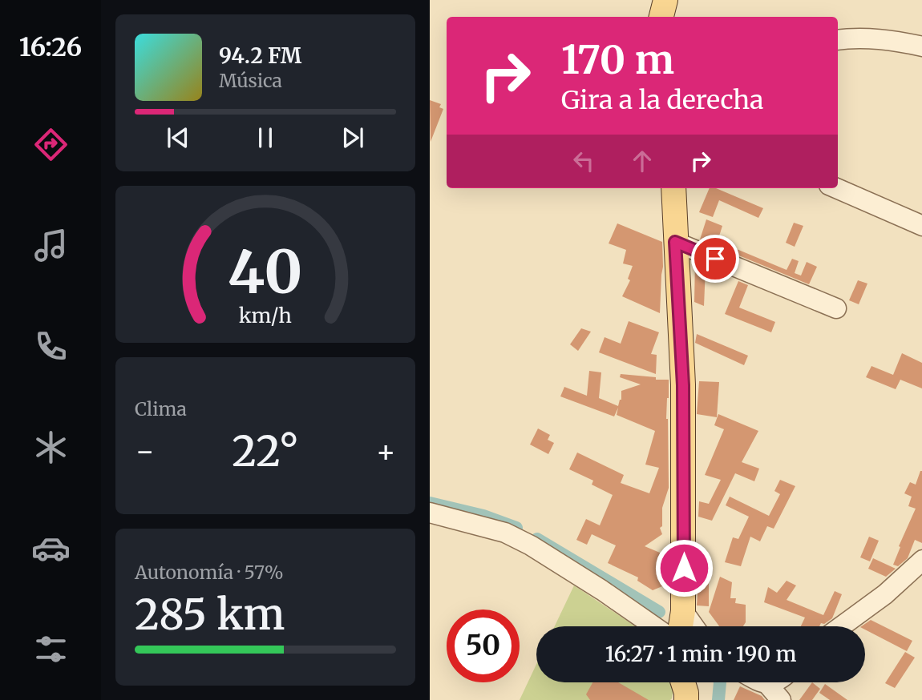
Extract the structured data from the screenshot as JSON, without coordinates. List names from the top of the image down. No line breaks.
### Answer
{"page":{"tabs":"16:26","turn":["170 m","Gira a la derecha"],"song":["94.2 FM","Música"],"tile":["Clima",["Autonomía · 57%","285 km"]],"heat":["−","22°","+"],"limit":"50","trip":"16:27 · 1 min · 190 m","gauge":["40","km/h"]}}
